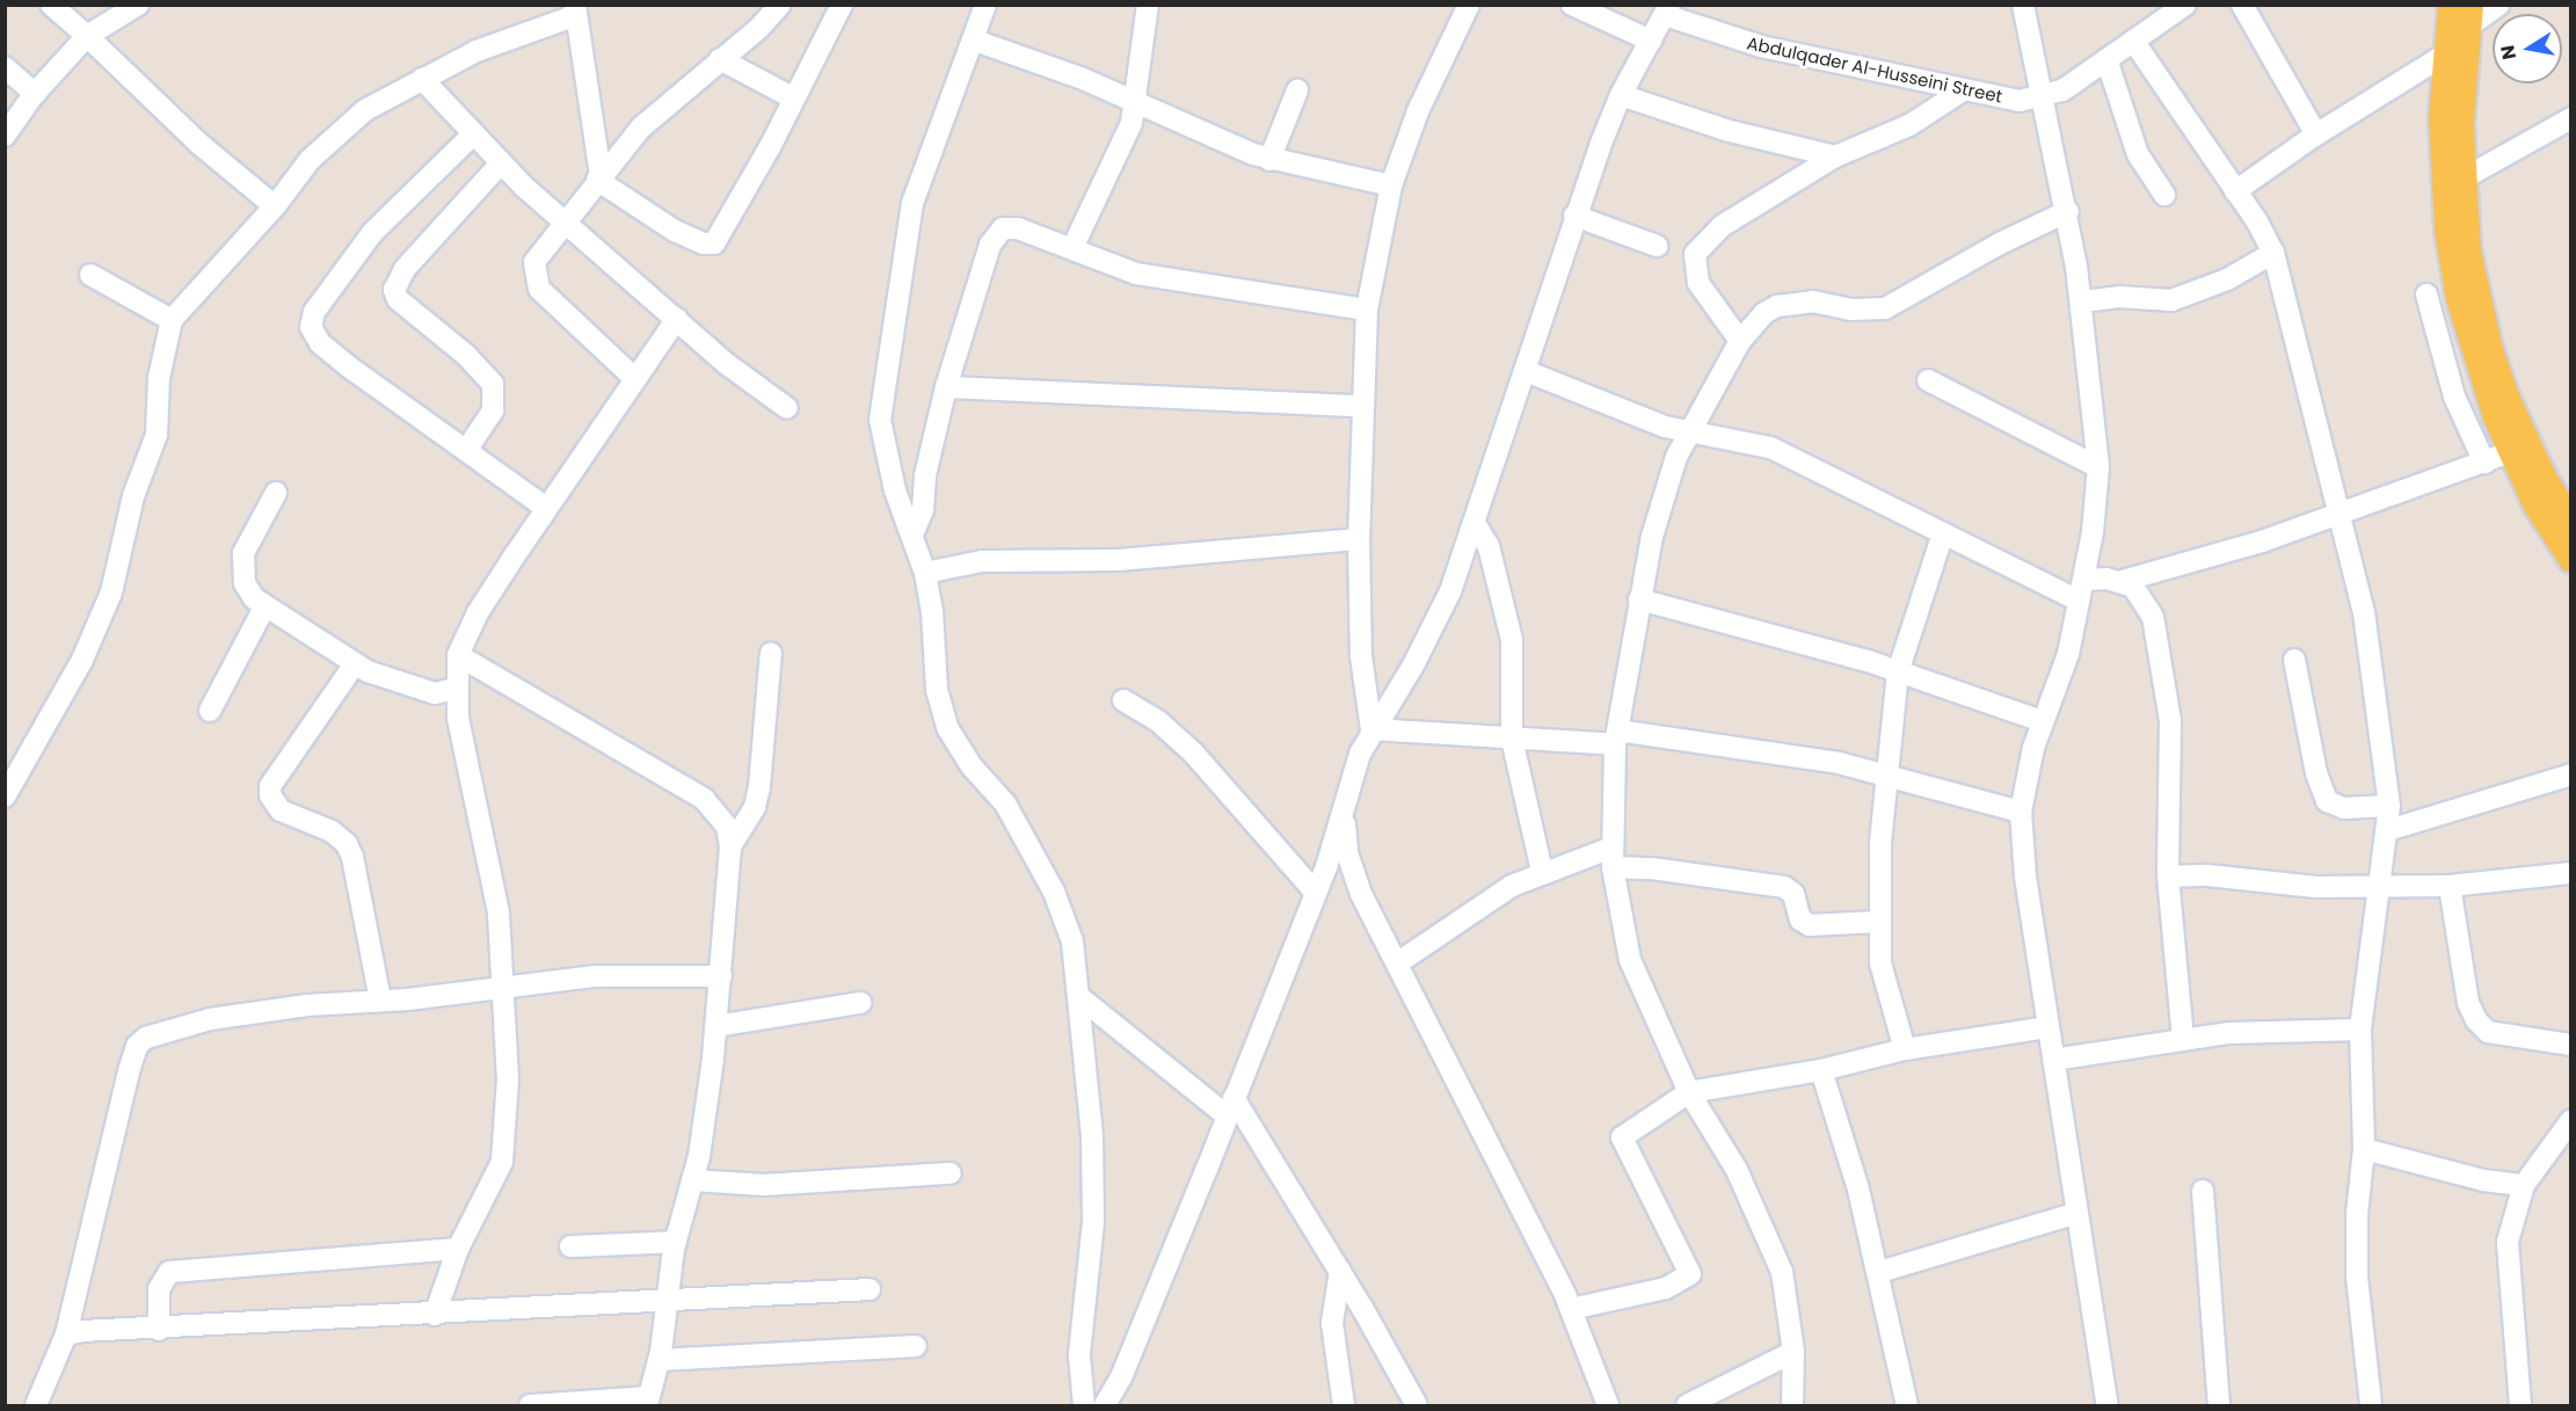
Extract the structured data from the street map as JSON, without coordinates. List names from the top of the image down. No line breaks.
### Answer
{"streets":{"street":["Abdulqader Al-Husseini Street"]},"north":"left"}
